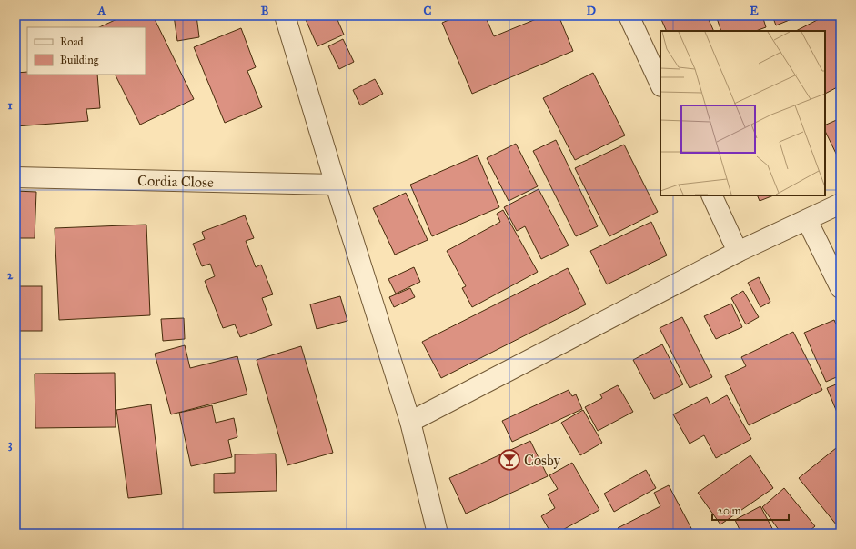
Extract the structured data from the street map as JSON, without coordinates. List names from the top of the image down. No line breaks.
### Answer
{"streets":{"street":["Cordia Close"]},"places":{"bar":["Cosby"]},"legend":["Road","Building"],"scale_bar":"20 m","grid":{"columns":["A","B","C","D","E"],"rows":["1","2","3"]}}
